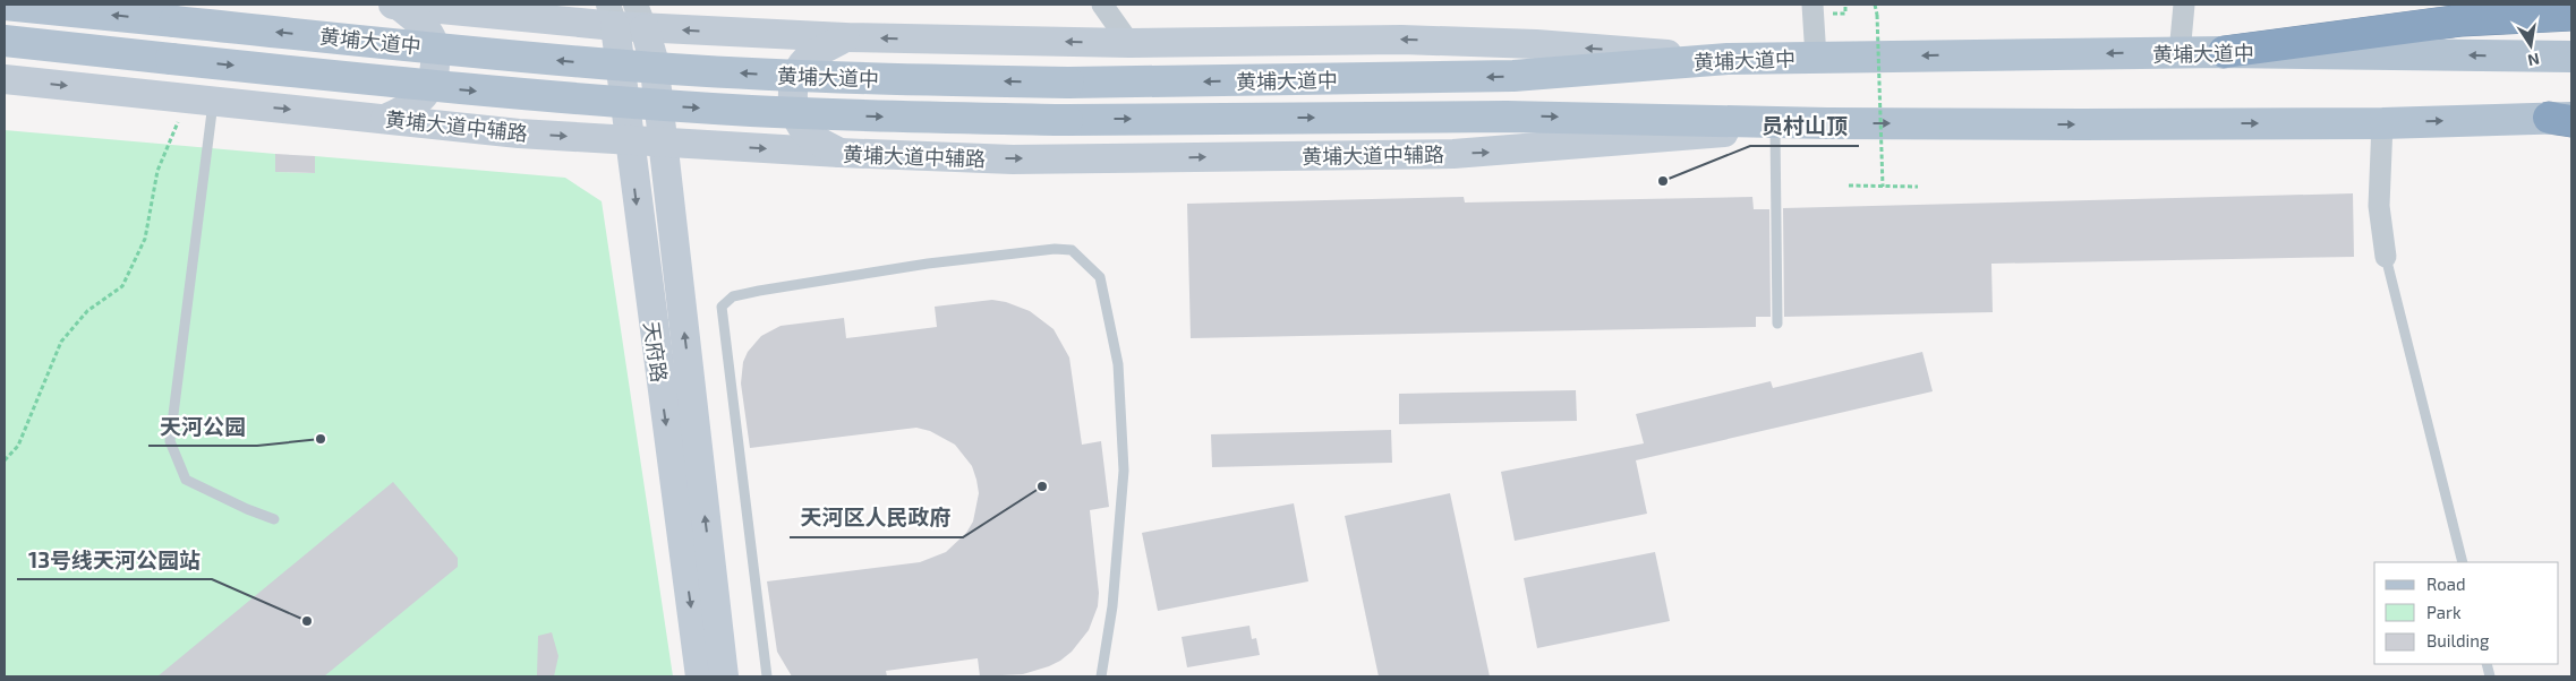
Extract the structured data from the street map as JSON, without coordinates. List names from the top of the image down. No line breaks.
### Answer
{"streets":{"main road":["黄埔大道中","黄埔大道中辅路","天府路"]},"crossings":[["黄埔大道中","黄埔大道中辅路"],["黄埔大道中辅路","天府路"]],"places":["员村山顶","天河公园","天河区人民政府","13号线天河公园站"],"legend":["Road","Park","Building"],"north":"bottom"}
